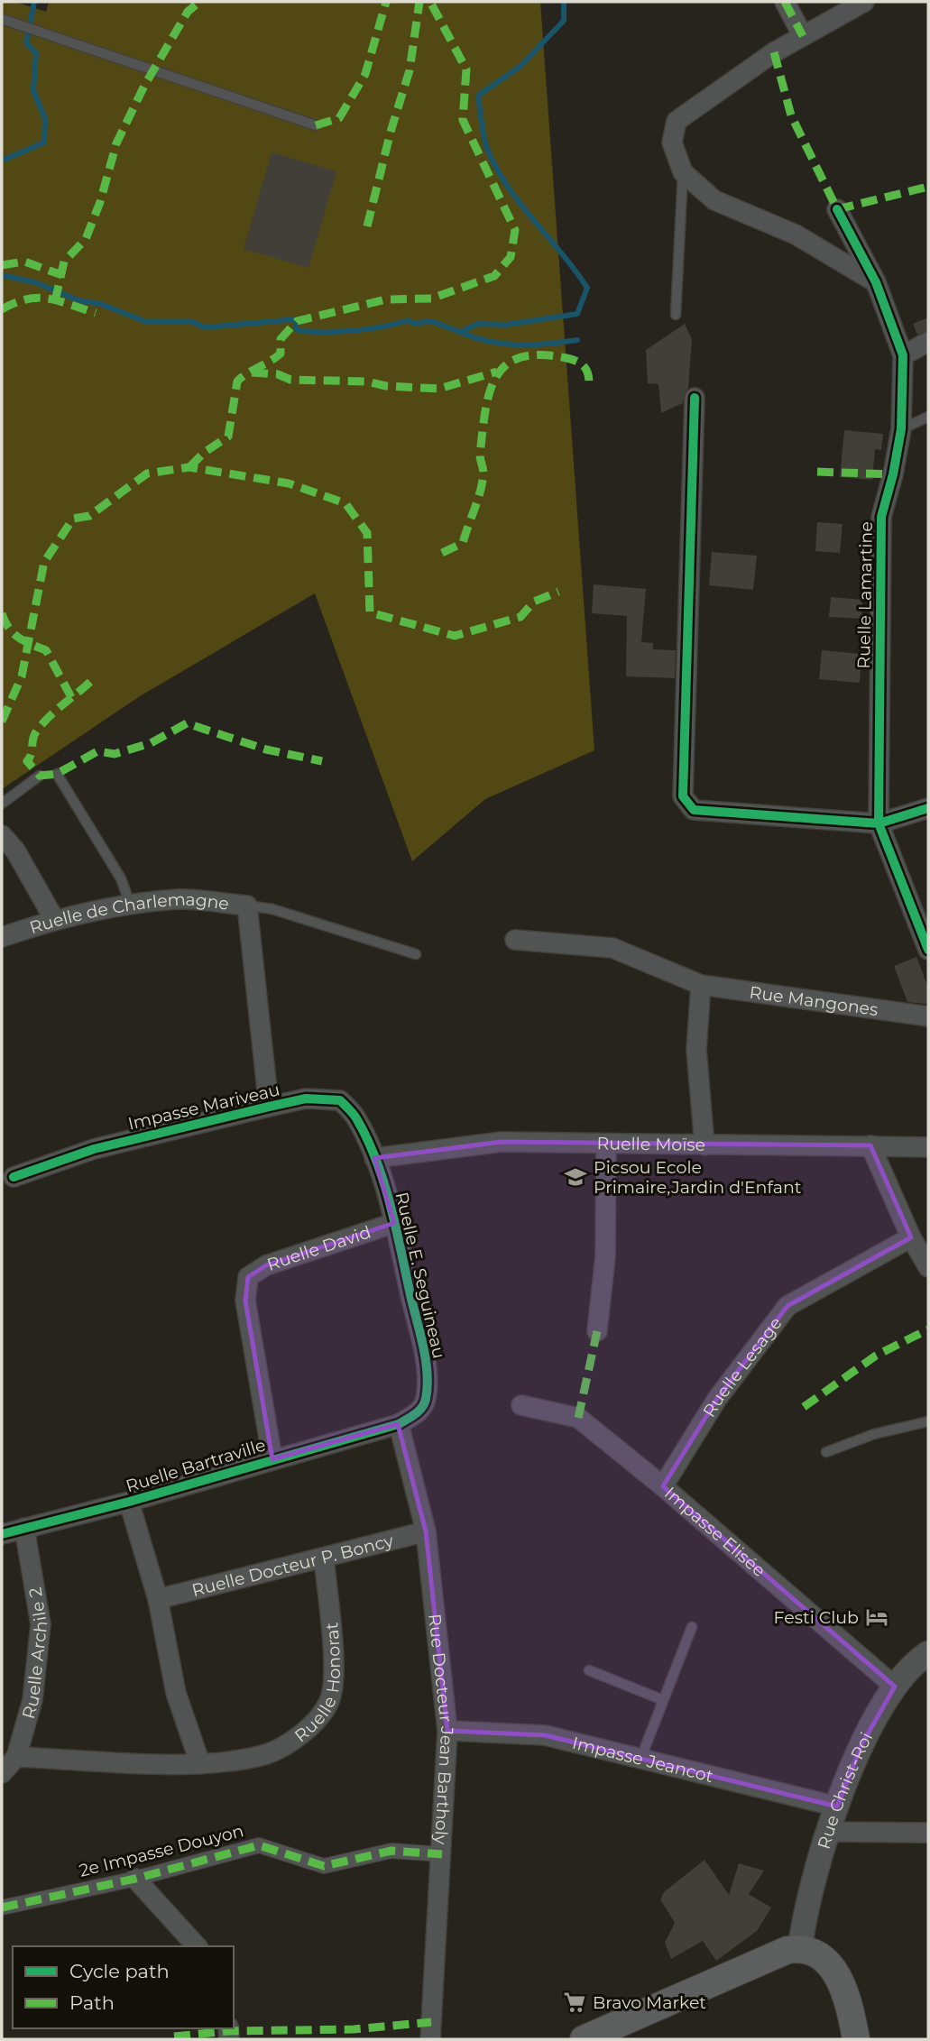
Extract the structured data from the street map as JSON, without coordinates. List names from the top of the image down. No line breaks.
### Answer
{"streets":{"street":["Ruelle Lamartine","Ruelle de Charlemagne","Rue Mangones","Impasse Mariveau","Ruelle Moïse","Ruelle David","Ruelle E. Seguineau","Ruelle Lesage","Ruelle Bartraville","Impasse Elisée","Ruelle Docteur P. Boncy","Ruelle Archile 2","Ruelle Honorat","Rue Docteur Jean Bartholy","Impasse Jeancot","Rue Christ-Roi","2e Impasse Douyon"]},"crossings":[["Ruelle de Charlemagne","Impasse Mariveau"],["Impasse Mariveau","Ruelle Moïse"],["Impasse Mariveau","Ruelle E. Seguineau"],["Ruelle Moïse","Ruelle E. Seguineau"],["Ruelle David","Ruelle E. Seguineau"],["Ruelle David","Ruelle Bartraville"],["Ruelle E. Seguineau","Ruelle Bartraville"],["Ruelle E. Seguineau","Rue Docteur Jean Bartholy"],["Ruelle Lesage","Impasse Elisée"],["Ruelle Bartraville","Ruelle Archile 2"],["Ruelle Bartraville","Rue Docteur Jean Bartholy"],["Impasse Elisée","Rue Christ-Roi"],["Ruelle Docteur P. Boncy","Ruelle Honorat"],["Ruelle Docteur P. Boncy","Rue Docteur Jean Bartholy"],["Ruelle Archile 2","Ruelle Honorat"],["Rue Docteur Jean Bartholy","Impasse Jeancot"],["Rue Docteur Jean Bartholy","2e Impasse Douyon"],["Impasse Jeancot","Rue Christ-Roi"]],"places":{"school or university":["Picsou Ecole Primaire,Jardin d'Enfant"],"hotel":["Festi Club"],"supermarket":["Bravo Market"]},"legend":["Cycle path","Path"]}
